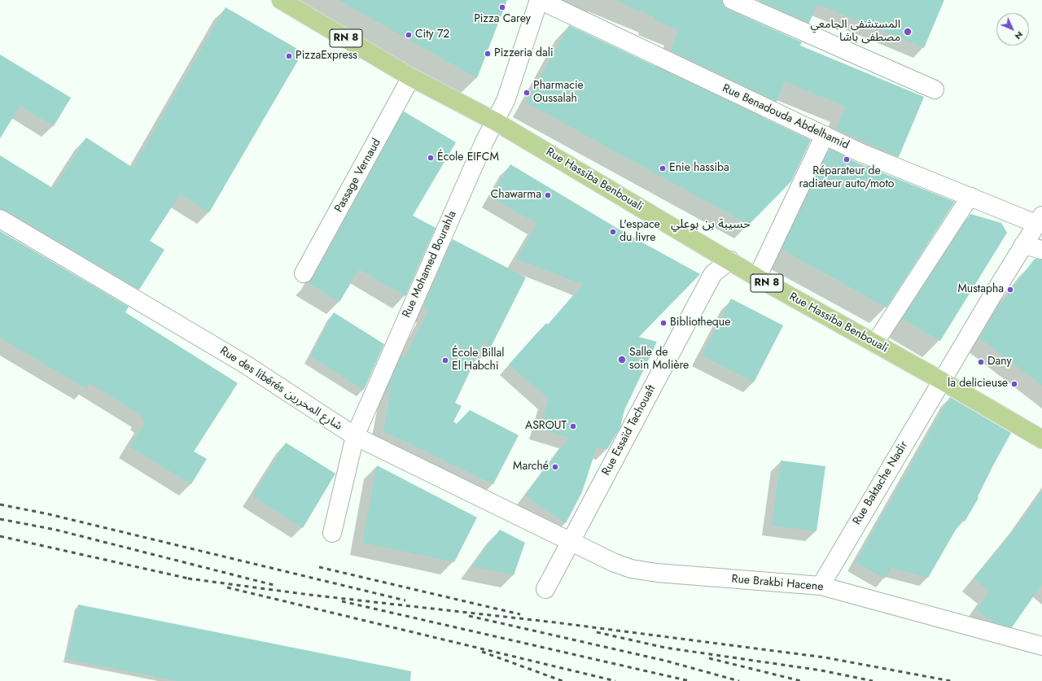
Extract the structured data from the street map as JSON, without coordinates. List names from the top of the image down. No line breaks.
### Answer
{"streets":{"main road":["RN 8","Rue Hassiba Benbouali"],"street":["Rue Benadouda Abdelhamid","Passage Vernaud","Rue Mohamed Bourahla","Rue des libérés شارع المحررين","Rue Essaïd Tachouaft","Rue Baktache Nadir","Rue Brakbi Hacene"]},"crossings":[["Rue Benadouda Abdelhamid","Rue Mohamed Bourahla"],["Rue Benadouda Abdelhamid","Rue Baktache Nadir"],["Passage Vernaud","Rue Hassiba Benbouali"],["Rue Hassiba Benbouali","Rue Mohamed Bourahla"],["Rue Hassiba Benbouali","Rue Essaïd Tachouaft"],["Rue Hassiba Benbouali","Rue Baktache Nadir"],["Rue Mohamed Bourahla","Rue des libérés شارع المحررين"],["Rue des libérés شارع المحررين","Rue Essaïd Tachouaft"],["Rue des libérés شارع المحررين","Rue Brakbi Hacene"],["Rue Essaïd Tachouaft","Rue Brakbi Hacene"],["Rue Baktache Nadir","Rue Brakbi Hacene"]],"districts":["حسيبة بن بوعلي"],"places":["Pizza Carey","المستشفى الجامعي مصطفى باشا","City 72","Pizzeria dali","PizzaExpress","Pharmacie Oussalah","École EIFCM","Réparateur de radiateur auto/moto","Enie hassiba","Chawarma","L'espace du livre","Mustapha","Bibliotheque","Salle de soin Molière","École Billal El Habchi","Dany","la delicieuse","ASROUT","Marché"],"north":"bottom right"}
